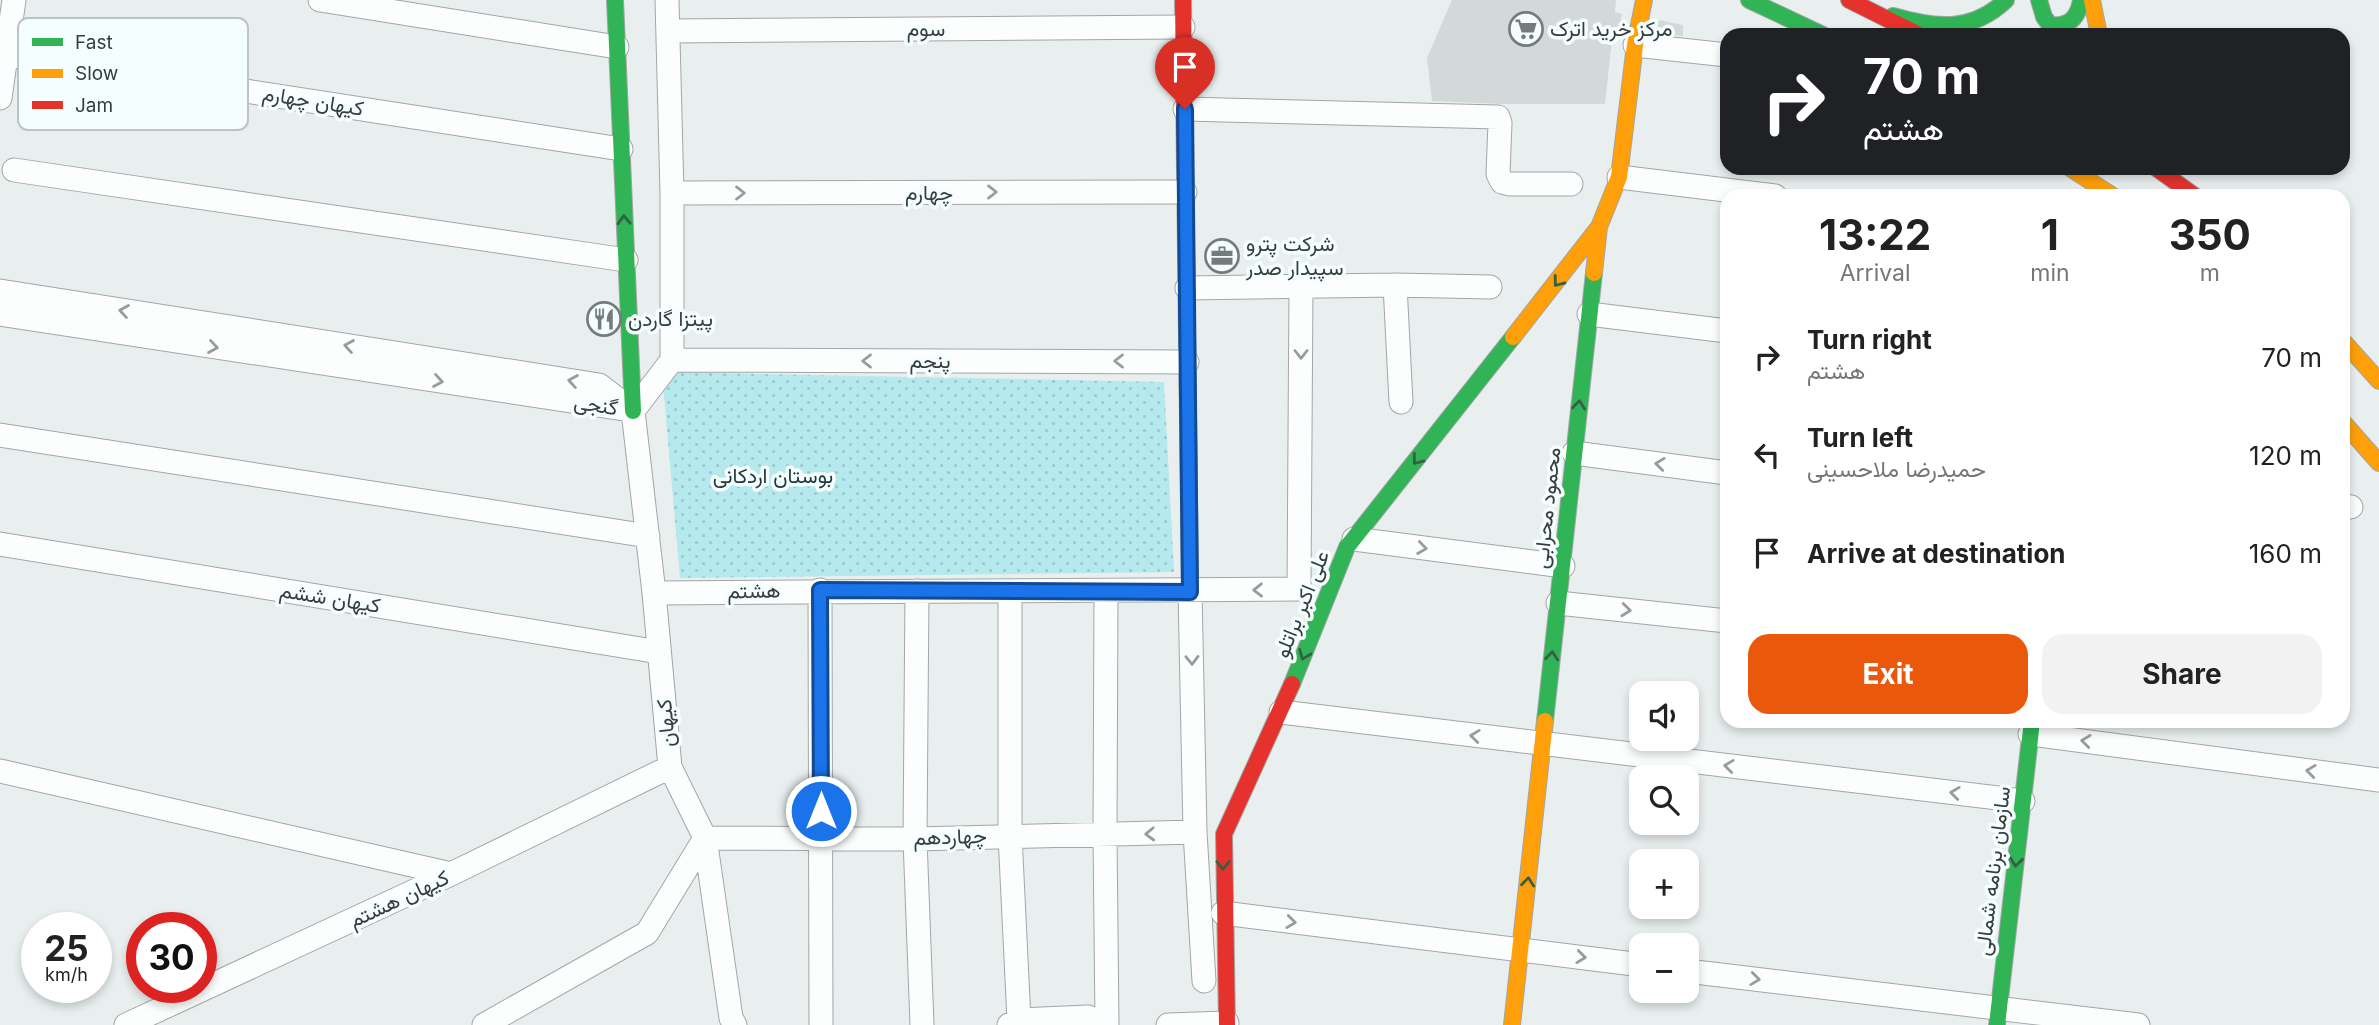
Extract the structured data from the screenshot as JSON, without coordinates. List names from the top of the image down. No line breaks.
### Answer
{"streets":{"street":["سوم","کیهان چهارم","چهارم","پنجم","گنجی","محمود محرابی","هشتم","کیهان ششم","علی اکبر براتلو","کیهان","چهاردهم","سازمان برنامه شمالی","کیهان هشتم"]},"crossings":[["کیهان چهارم","کیهان"],["گنجی","کیهان"],["محمود محرابی","علی اکبر براتلو"],["هشتم","کیهان"],["کیهان ششم","کیهان"],["کیهان","چهاردهم"],["کیهان","کیهان هشتم"]],"one_way":["چهارم","پنجم","محمود محرابی","علی اکبر براتلو","سازمان برنامه شمالی"],"parks":["بوستان اردکانی"],"places":{"supermarket":["مرکز خرید اترک"],"office":["شرکت پترو سپیدار صدر"],"restaurant":["پیتزا گاردن"]},"legend":["Fast","Slow","Jam"],"page":{"turn":["70 m","هشتم"],"eta":["13:22","Arrival","1","min","350","m"],"list":[{"name":"Turn right","note":"هشتم","value":"70 m"},{"name":"Turn left","note":"حمیدرضا ملاحسینی","value":"120 m"},{"name":"Arrive at destination","value":"160 m"}],"buttons":["Exit","Share"],"map_buttons":["+","−"],"speed":"25 km/h","limit":"30"}}
